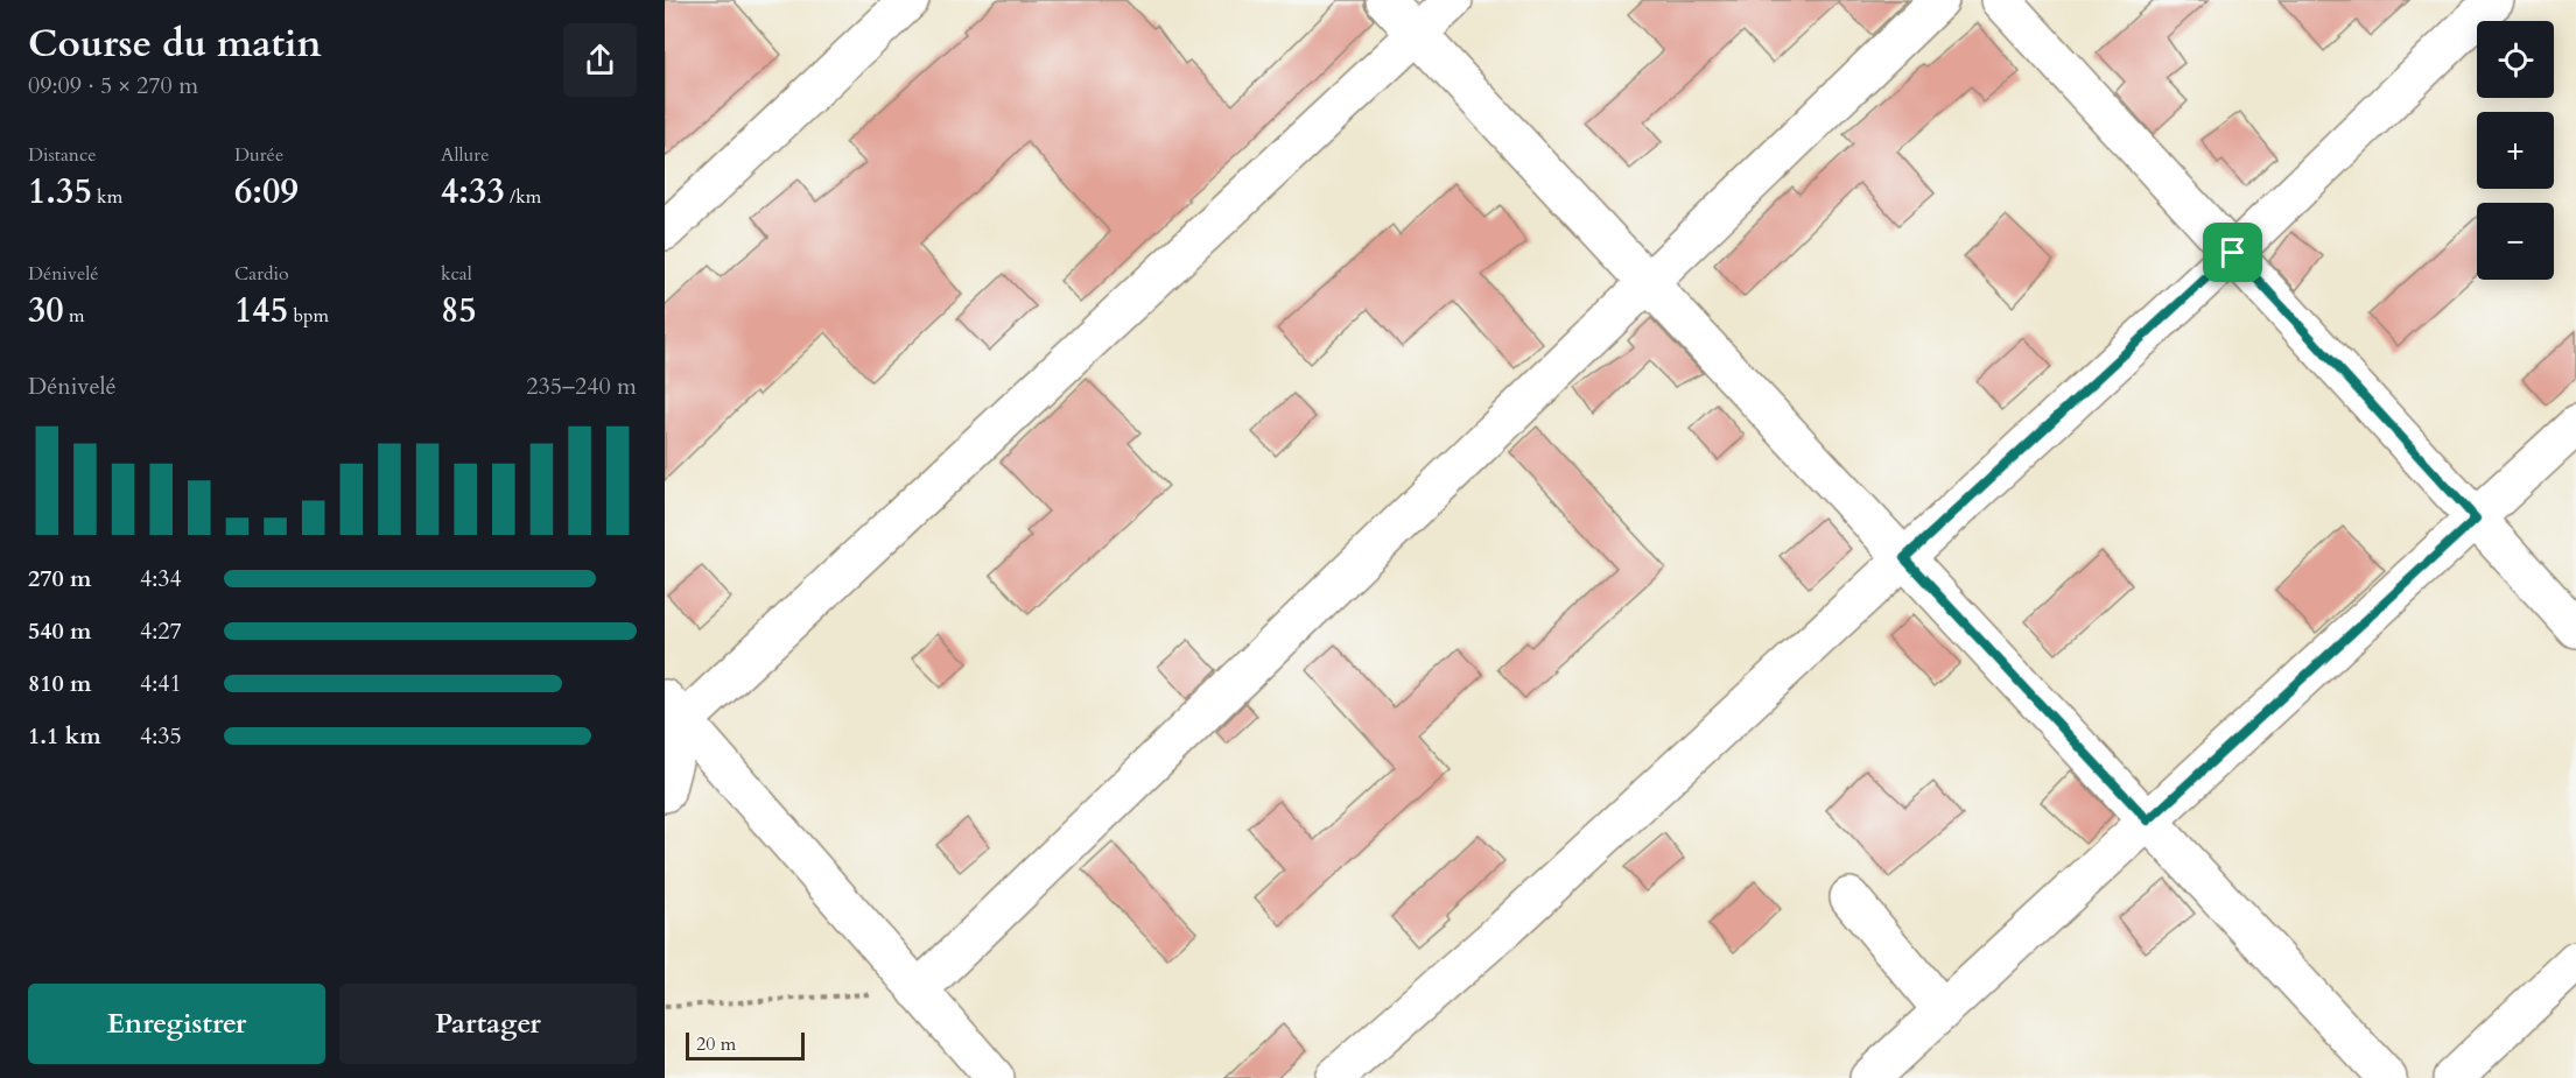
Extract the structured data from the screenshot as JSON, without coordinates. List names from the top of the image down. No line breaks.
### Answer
{"scale_bar":"20 m","page":{"heading":["Course du matin","09:09 · 5 × 270 m"],"map_buttons":["+","−"],"stats":[["Distance","1.35 km"],["Durée","6:09"],["Allure","4:33 /km"],["Dénivelé","30 m"],["Cardio","145 bpm"],["kcal","85"]],"chart":["Dénivelé","235–240 m"],"list":[{"name":"270 m","note":"4:34"},{"name":"540 m","note":"4:27"},{"name":"810 m","note":"4:41"},{"name":"1.1 km","note":"4:35"}],"buttons":["Enregistrer","Partager"],"scale":"20 m"}}
